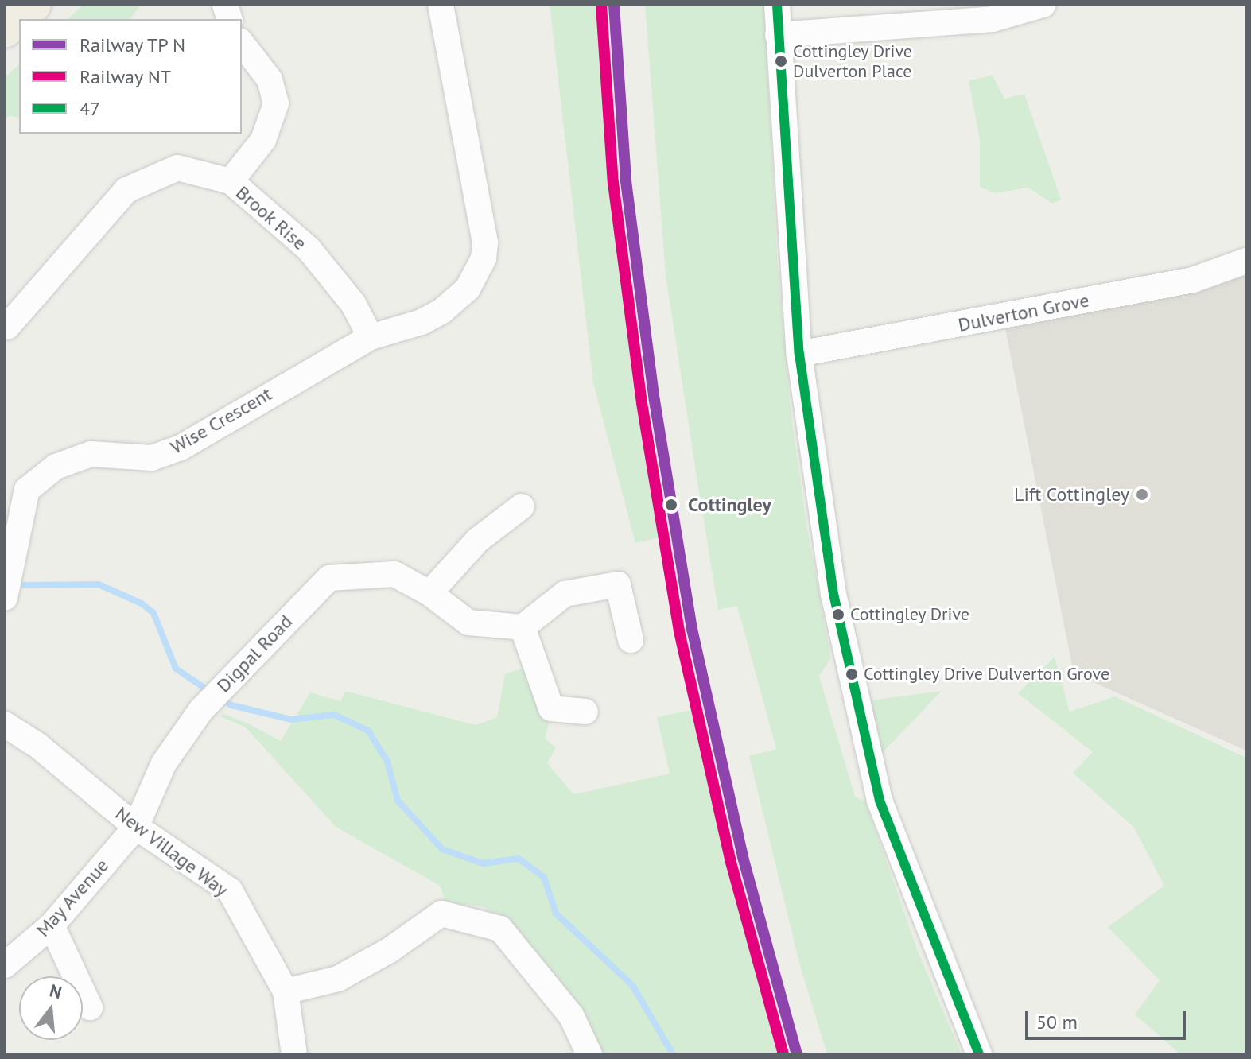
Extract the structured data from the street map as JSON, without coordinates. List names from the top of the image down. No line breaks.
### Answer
{"streets":{"street":["Brook Rise","Dulverton Grove","Wise Crescent","Digpal Road","New Village Way","May Avenue"]},"crossings":[["Brook Rise","Wise Crescent"],["Digpal Road","New Village Way"],["Digpal Road","May Avenue"],["New Village Way","May Avenue"]],"places":["Cottingley Drive Dulverton Place","Lift Cottingley","Cottingley","Cottingley Drive","Cottingley Drive Dulverton Grove"],"lines":["transit line 47","rail line NT"],"legend":["Railway TP N","Railway NT","47"],"scale_bar":"50 m","north":"top"}
